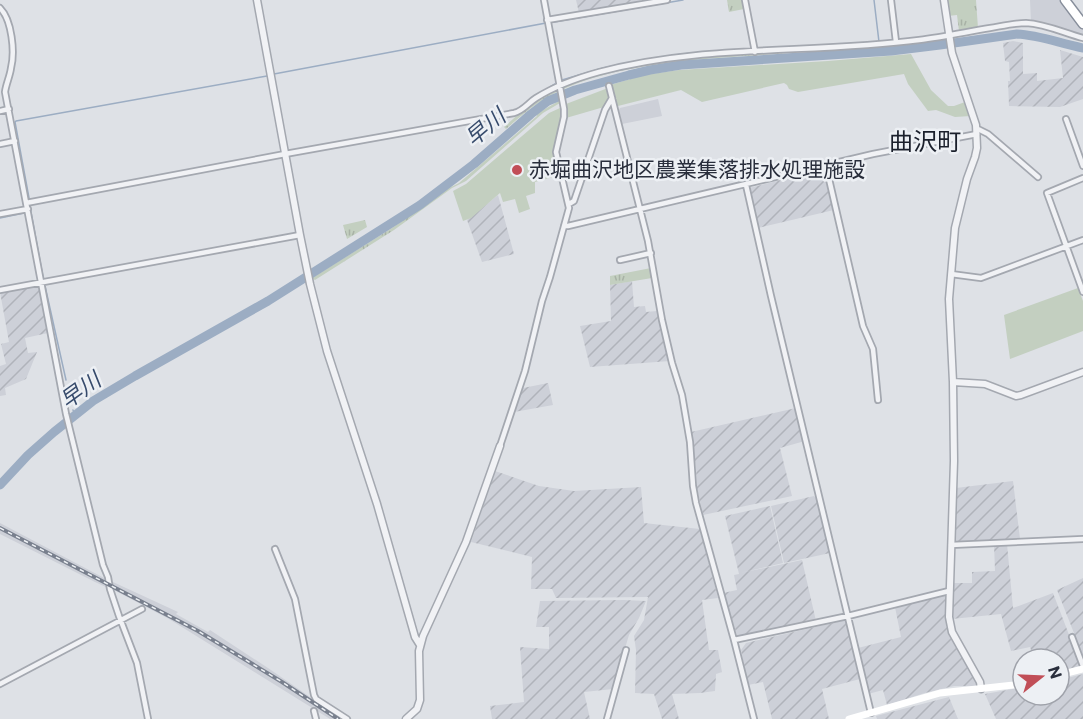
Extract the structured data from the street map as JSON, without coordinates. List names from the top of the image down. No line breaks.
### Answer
{"districts":["曲沢町"],"water":["早川"],"places":["赤堀曲沢地区農業集落排水処理施設"],"north":"right"}
